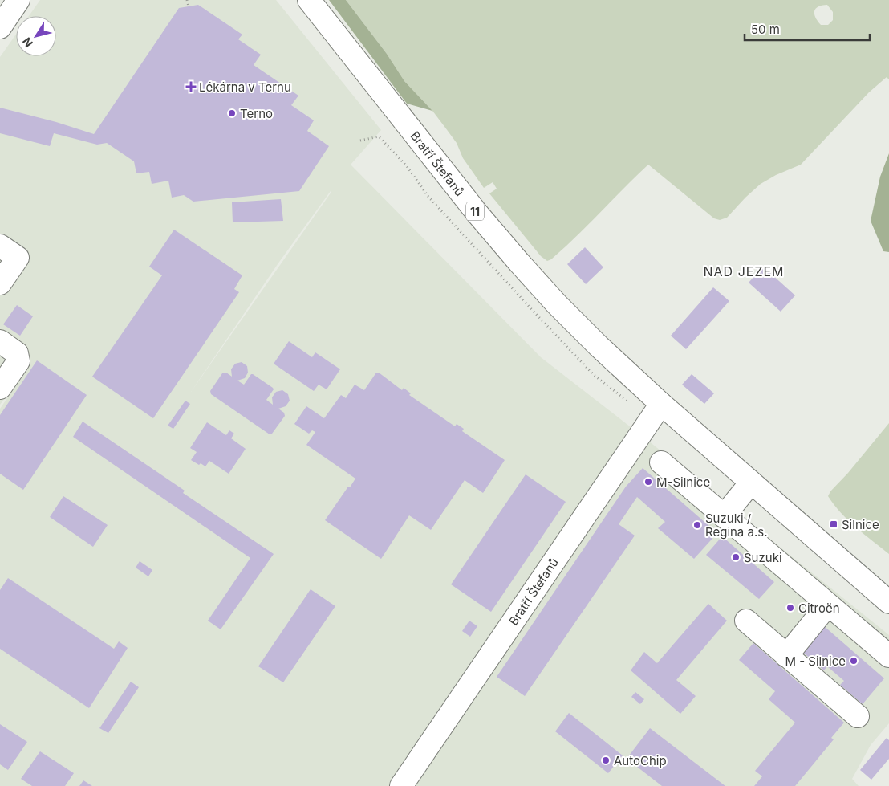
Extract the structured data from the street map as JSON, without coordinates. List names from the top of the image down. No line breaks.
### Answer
{"streets":{"main road":["Bratří Štefanů","11"]},"districts":["NAD JEZEM"],"places":{"health":["Lékárna v Ternu"],"other":["Terno","M-Silnice","Suzuki / Regina a.s.","Suzuki","Citroën","M - Silnice","AutoChip"],"transit":["Silnice"]},"scale_bar":"50 m","north":"bottom left"}
